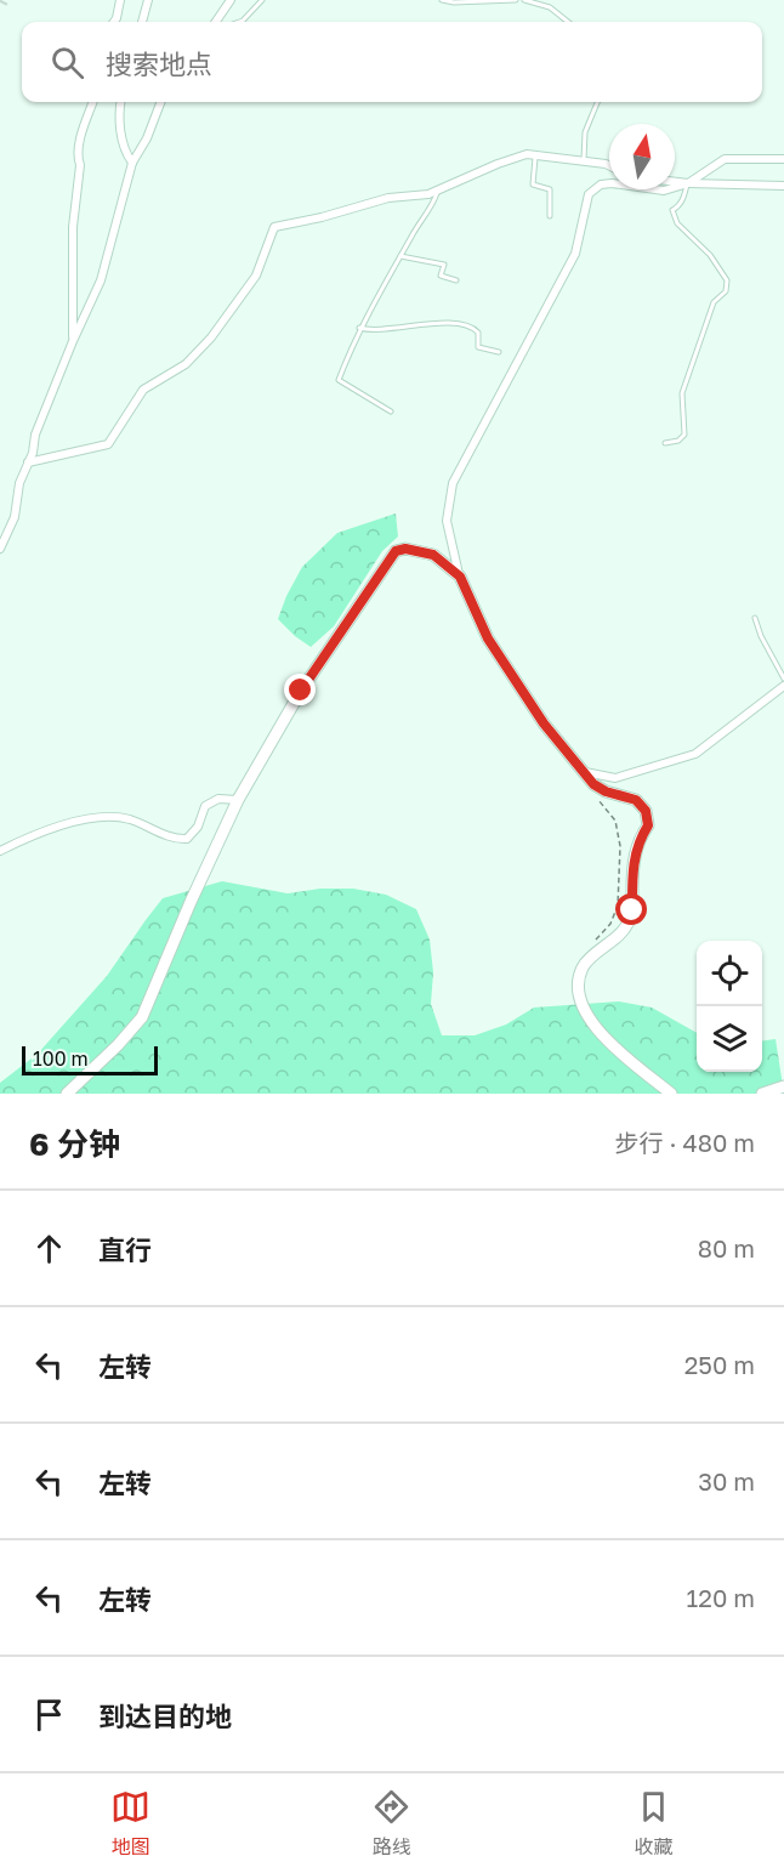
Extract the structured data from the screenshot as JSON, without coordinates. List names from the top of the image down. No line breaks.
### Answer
{"scale_bar":"100 m","north":"top","page":{"search":"搜索地点","scale":"100 m","heading":["6 分钟","步行 · 480 m"],"list":[["直行","80 m"],["左转","250 m"],["左转","30 m"],["左转","120 m"],"到达目的地"],"nav":["地图","路线","收藏"]}}
